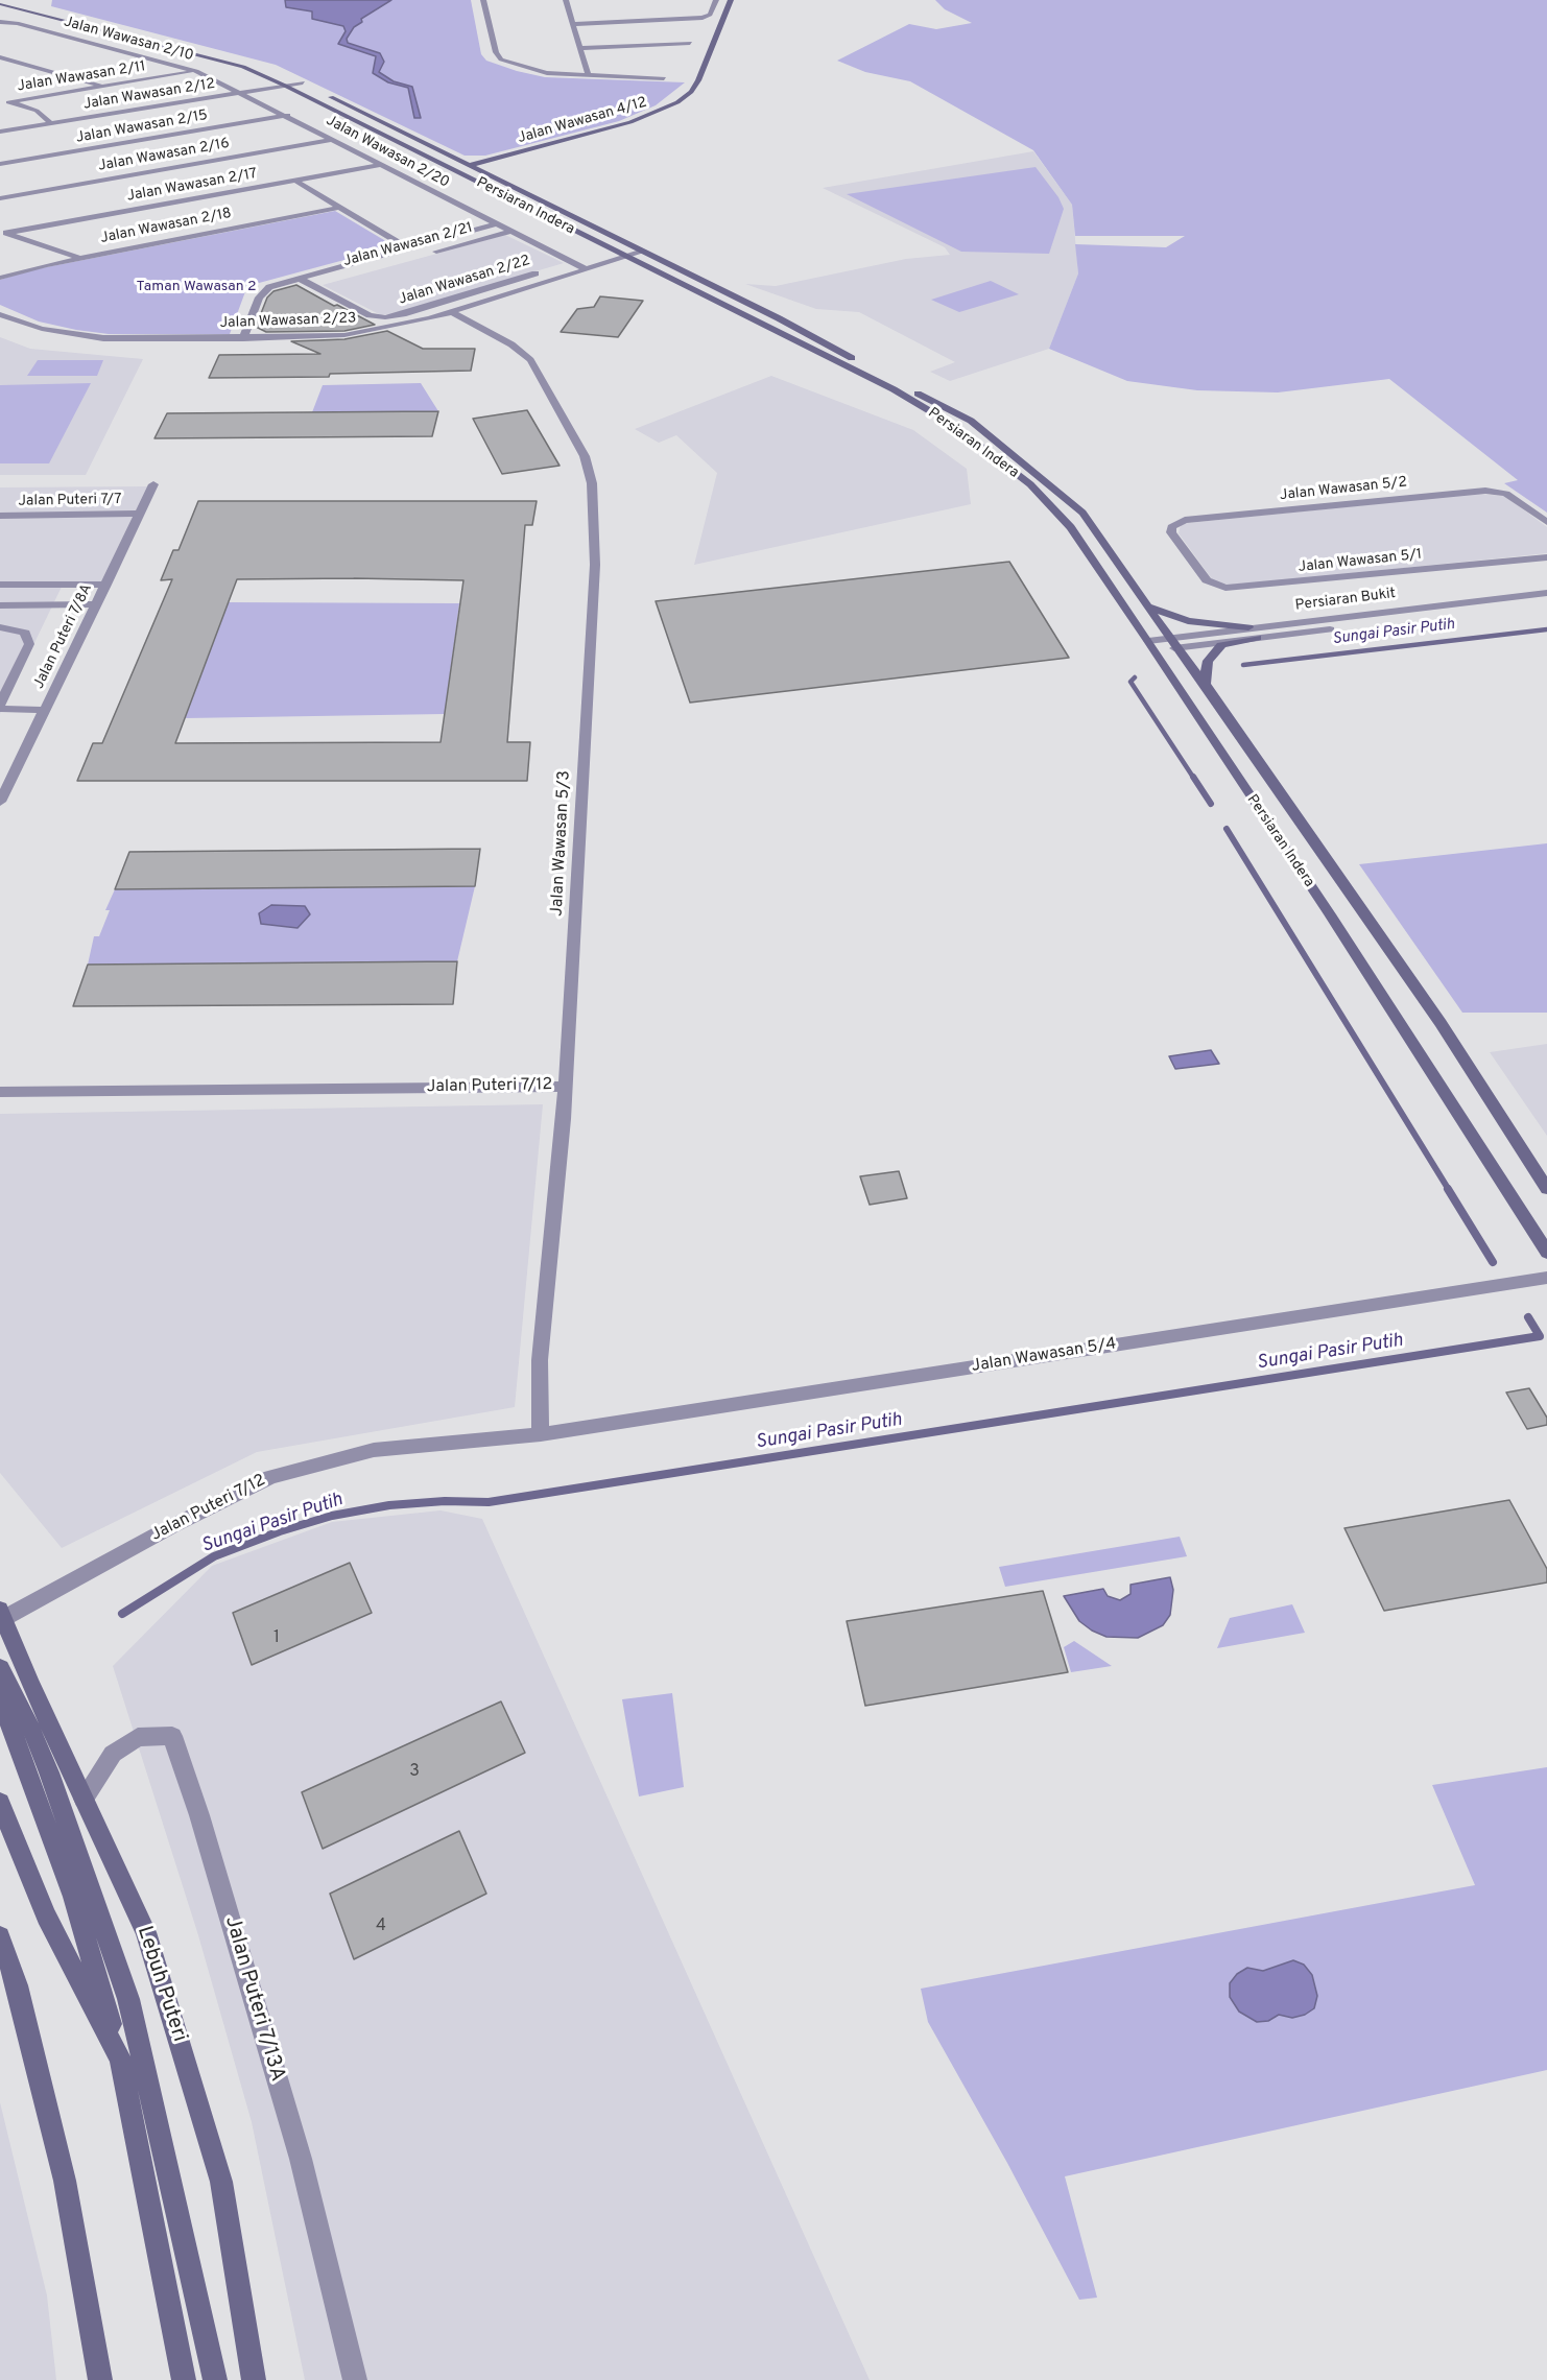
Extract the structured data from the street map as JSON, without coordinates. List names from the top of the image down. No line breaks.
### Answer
{"streets":{"main road":["Jalan Wawasan 4/12","Persiaran Indera","Lebuh Puteri"],"street":["Jalan Wawasan 2/10","Jalan Wawasan 2/11","Jalan Wawasan 2/12","Jalan Wawasan 2/15","Jalan Wawasan 2/20","Jalan Wawasan 2/16","Jalan Wawasan 2/17","Jalan Wawasan 2/18","Jalan Wawasan 2/21","Jalan Wawasan 2/22","Jalan Wawasan 2/23","Jalan Wawasan 5/2","Jalan Puteri 7/7","Jalan Wawasan 5/1","Persiaran Bukit","Jalan Puteri 7/8A","Jalan Wawasan 5/3","Jalan Puteri 7/12","Jalan Wawasan 5/4","Jalan Puteri 7/13A"]},"crossings":[["Jalan Wawasan 2/10","Jalan Wawasan 2/11"],["Jalan Wawasan 2/10","Jalan Wawasan 2/12"],["Jalan Wawasan 2/10","Jalan Wawasan 2/20"],["Jalan Wawasan 2/12","Jalan Wawasan 2/20"],["Jalan Wawasan 2/12","Persiaran Indera"],["Jalan Wawasan 4/12","Persiaran Indera"],["Jalan Wawasan 2/15","Jalan Wawasan 2/20"],["Jalan Wawasan 2/20","Jalan Wawasan 2/16"],["Jalan Wawasan 2/20","Jalan Wawasan 2/17"],["Jalan Wawasan 2/20","Jalan Wawasan 2/21"],["Jalan Wawasan 2/20","Jalan Wawasan 2/23"],["Persiaran Indera","Jalan Wawasan 2/23"],["Persiaran Indera","Persiaran Bukit"],["Jalan Wawasan 2/21","Jalan Wawasan 2/22"],["Jalan Wawasan 2/23","Jalan Wawasan 5/3"],["Jalan Wawasan 5/2","Jalan Wawasan 5/1"],["Jalan Puteri 7/7","Jalan Puteri 7/8A"],["Jalan Wawasan 5/3","Jalan Puteri 7/12"],["Jalan Wawasan 5/3","Jalan Wawasan 5/4"],["Jalan Puteri 7/12","Jalan Wawasan 5/4"],["Jalan Puteri 7/12","Lebuh Puteri"],["Lebuh Puteri","Jalan Puteri 7/13A"]],"water":["Sungai Pasir Putih"],"parks":["Taman Wawasan 2"],"house_numbers":["1","3","4"]}
